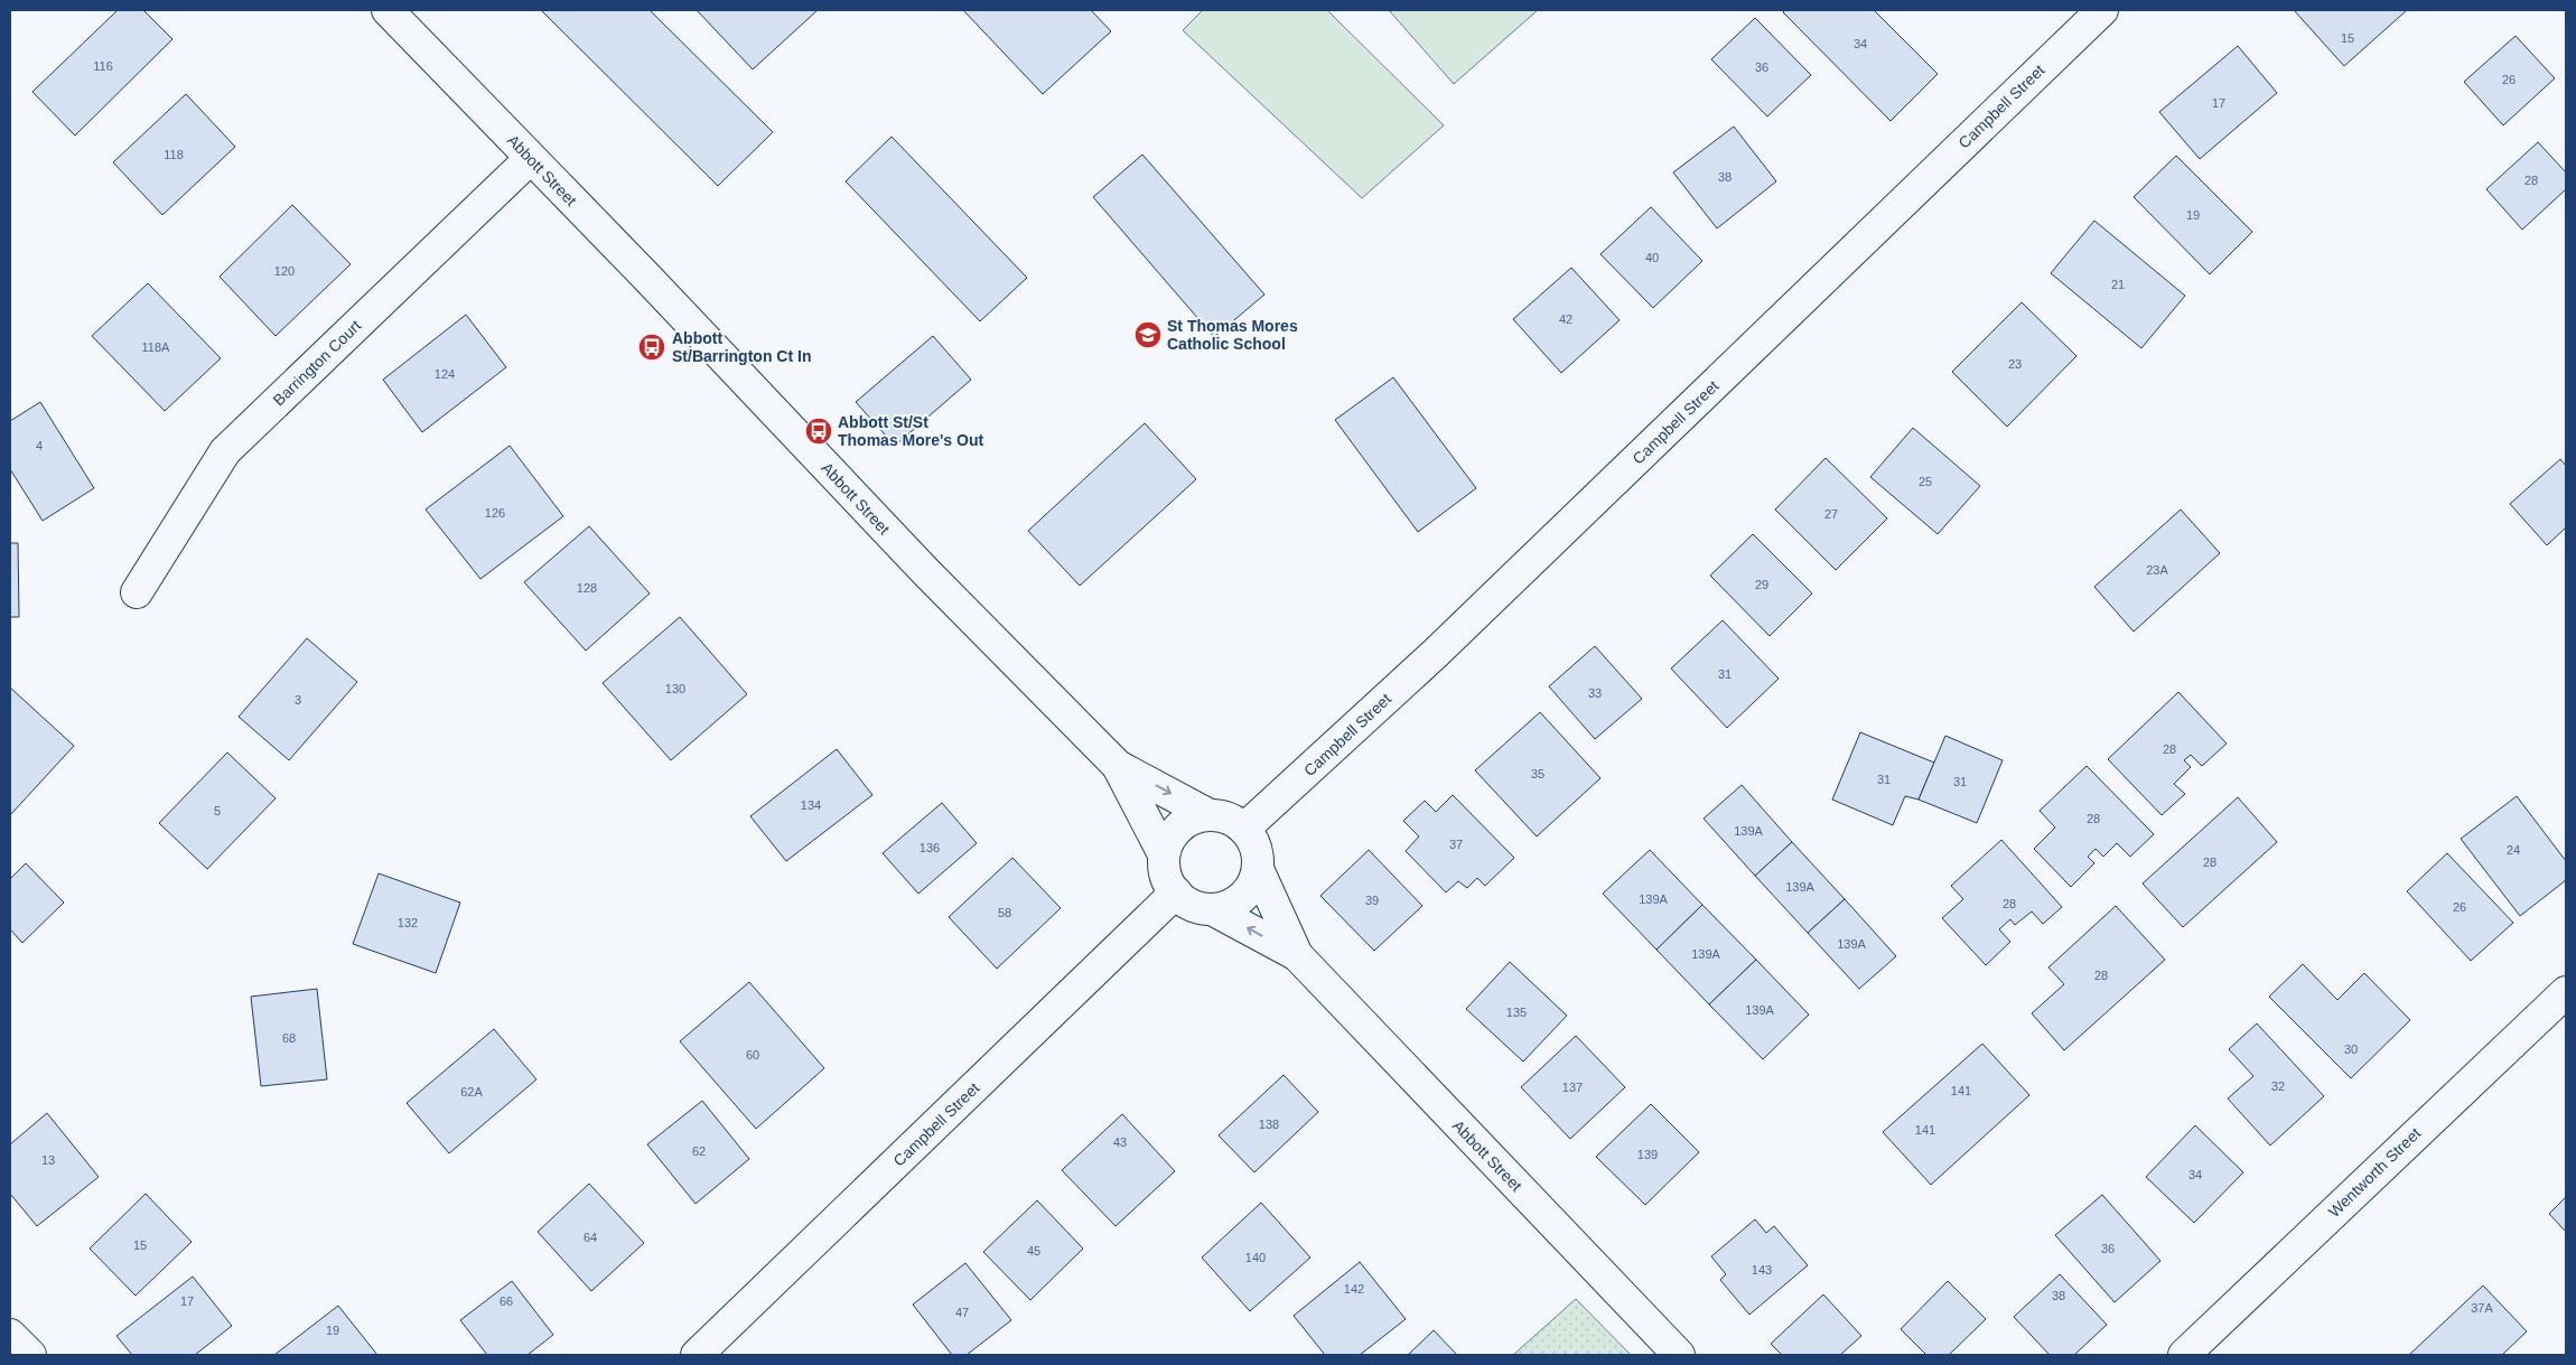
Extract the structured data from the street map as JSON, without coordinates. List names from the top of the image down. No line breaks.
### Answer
{"streets":{"street":["Campbell Street","Abbott Street","Barrington Court","Wentworth Street"]},"crossings":[["Campbell Street","Abbott Street"],["Abbott Street","Barrington Court"]],"places":{"school or university":["St Thomas Mores Catholic School"],"bus stop":["Abbott St/Barrington Ct In","Abbott St/St Thomas More's Out"]},"house_numbers":["15","34","116","36","26","17","118","38","28","19","40","120","21","42","118A","23","124","4","25","126","27","23A","29","128","31","130","33","3","28","35","31","31","134","5","28","139A","37","136","24","28","139A","139A","39","28","26","58","132","139A","139A","28","139A","135","68","30","60","32","137","141","62A","138","141","43","62","139","13","34","64","15","36","45","140","143","142","38","17","66","37A","47","19"]}
